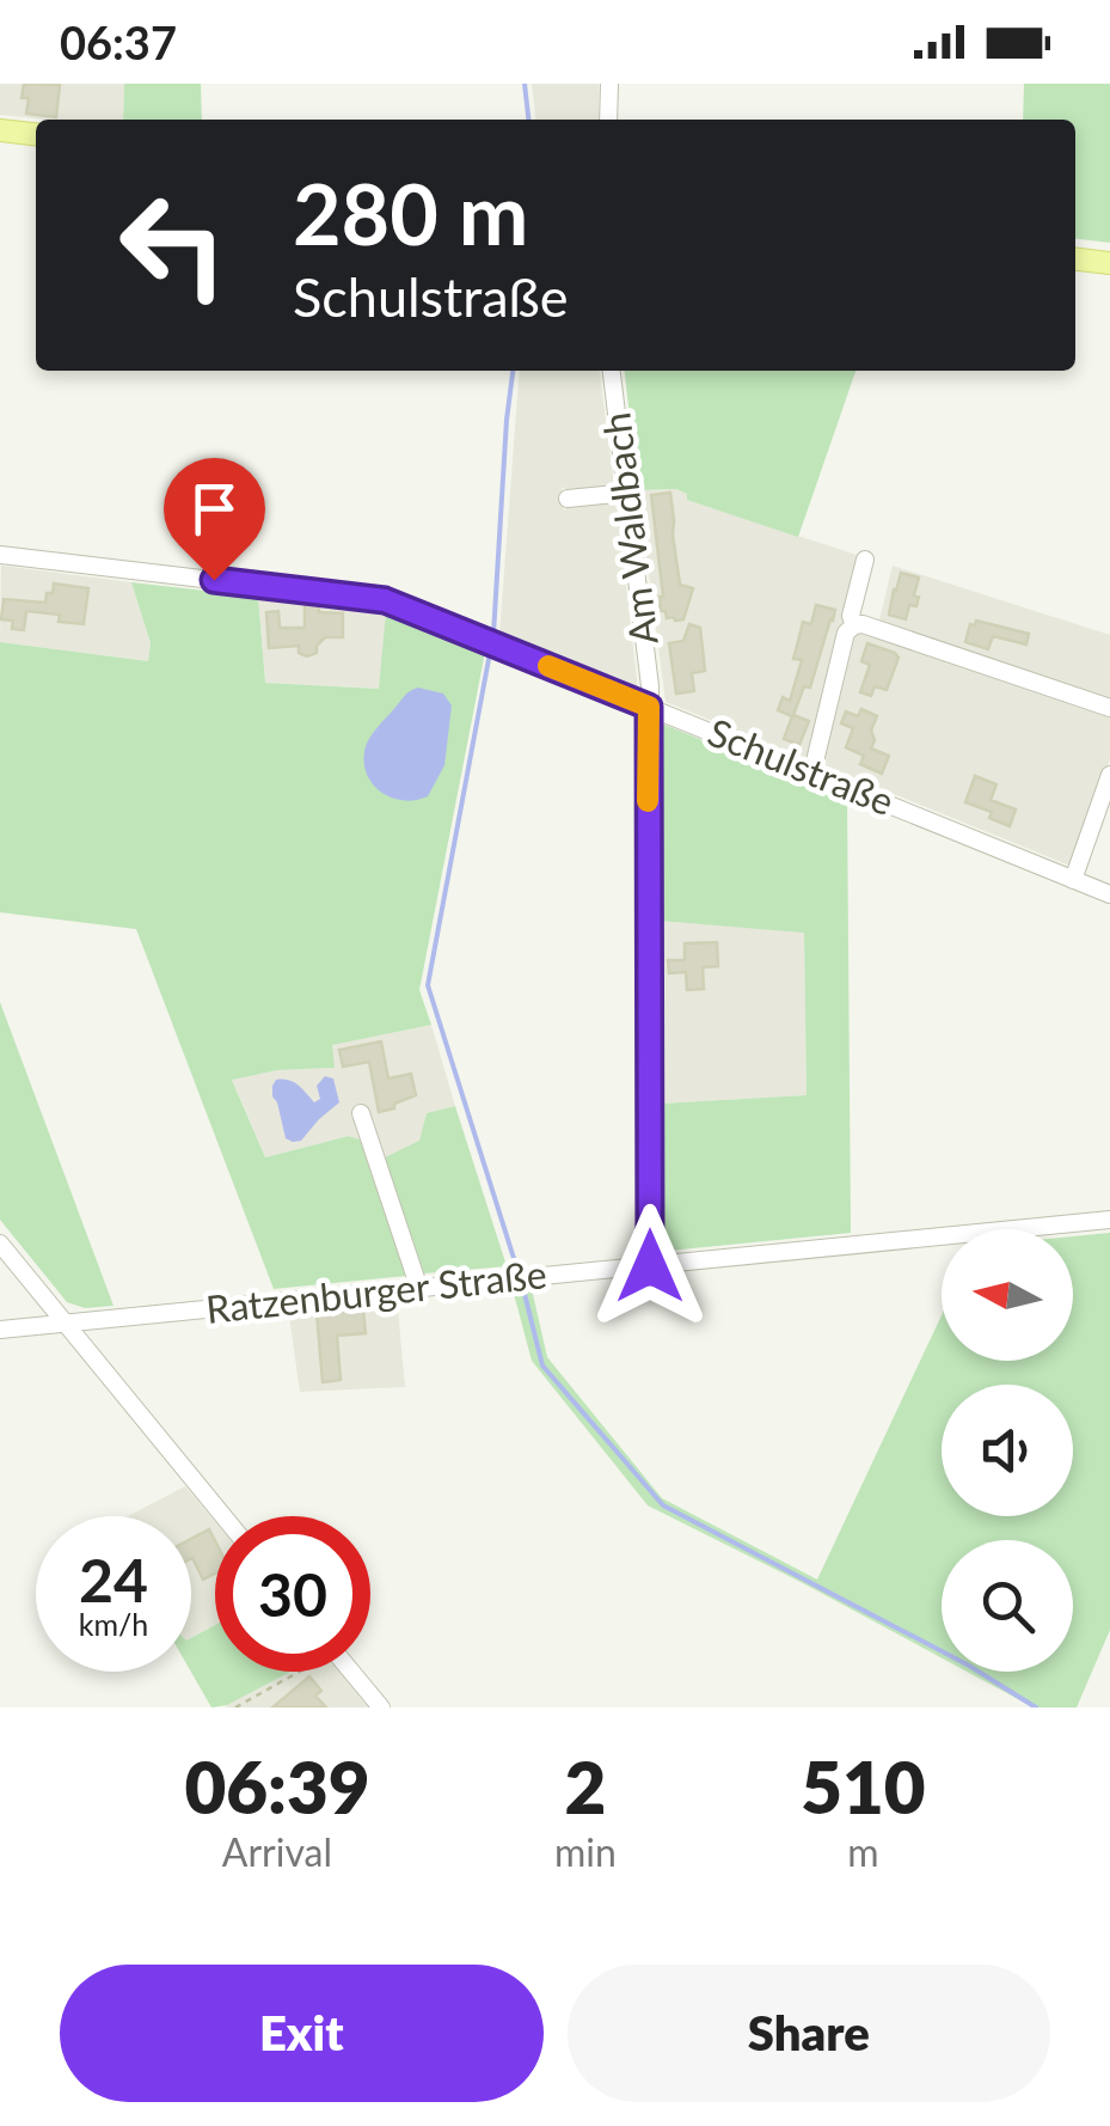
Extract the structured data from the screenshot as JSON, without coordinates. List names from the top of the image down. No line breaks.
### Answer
{"streets":{"street":["Am Waldbach","Schulstraße","Ratzenburger Straße"]},"crossings":[["Am Waldbach","Schulstraße"],["Am Waldbach","Ratzenburger Straße"]],"north":"left","page":{"status":"06:37","turn":["280 m","Schulstraße"],"speed":"24 km/h","limit":"30","eta":["06:39","Arrival","2","min","510","m"],"buttons":["Exit","Share"]}}
